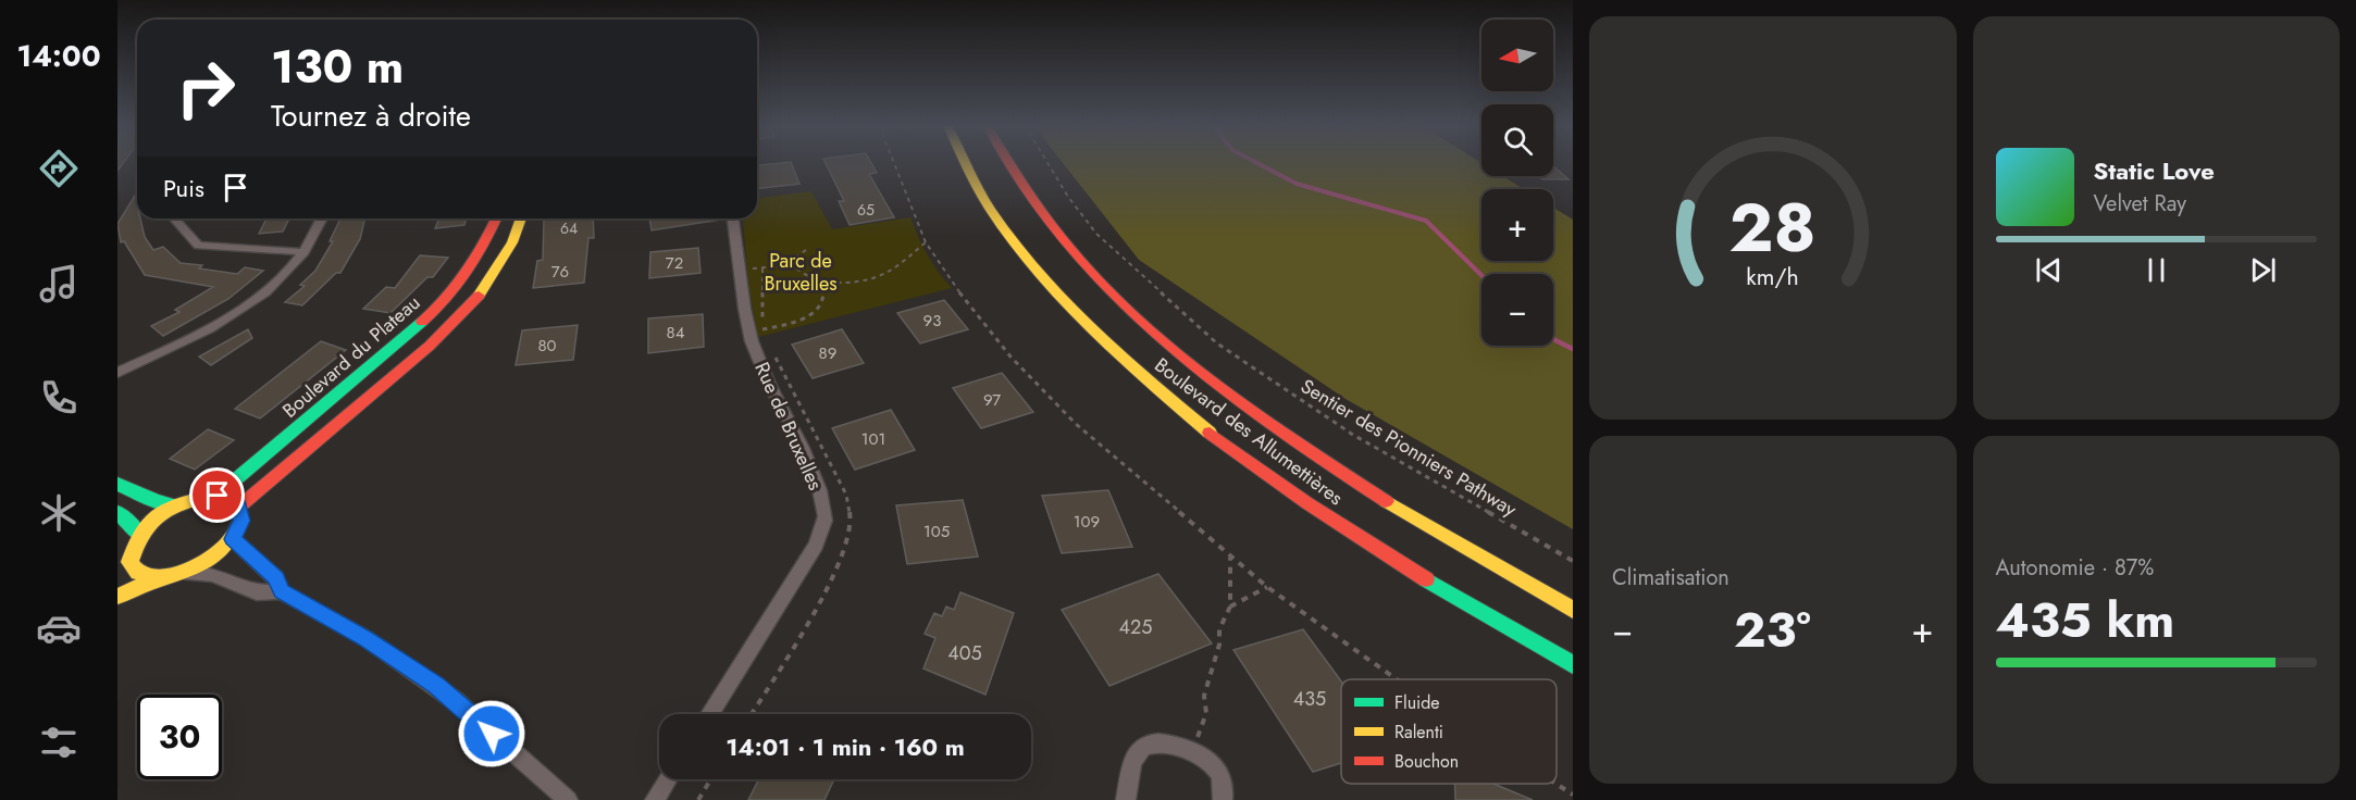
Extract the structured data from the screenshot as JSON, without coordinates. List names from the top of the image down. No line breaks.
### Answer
{"streets":{"main road":["Boulevard du Plateau","Boulevard des Allumettières"],"street":["Rue de Bruxelles"],"path":["Sentier des Pionniers Pathway"]},"parks":["Parc de Bruxelles"],"house_numbers":["65","64","72","76","93","84","80","89","97","101","109","105","425","405","435"],"legend":["Fluide","Ralenti","Bouchon"],"north":"left","page":{"tabs":"14:00","map_buttons":["+","−"],"turn":["130 m","Tournez à droite"],"song":["Static Love","Velvet Ray"],"then":"Puis","tile":["Climatisation",["Autonomie · 87%","435 km"]],"heat":["−","23°","+"],"limit":"30","trip":"14:01 · 1 min · 160 m","gauge":["28","km/h"]}}
